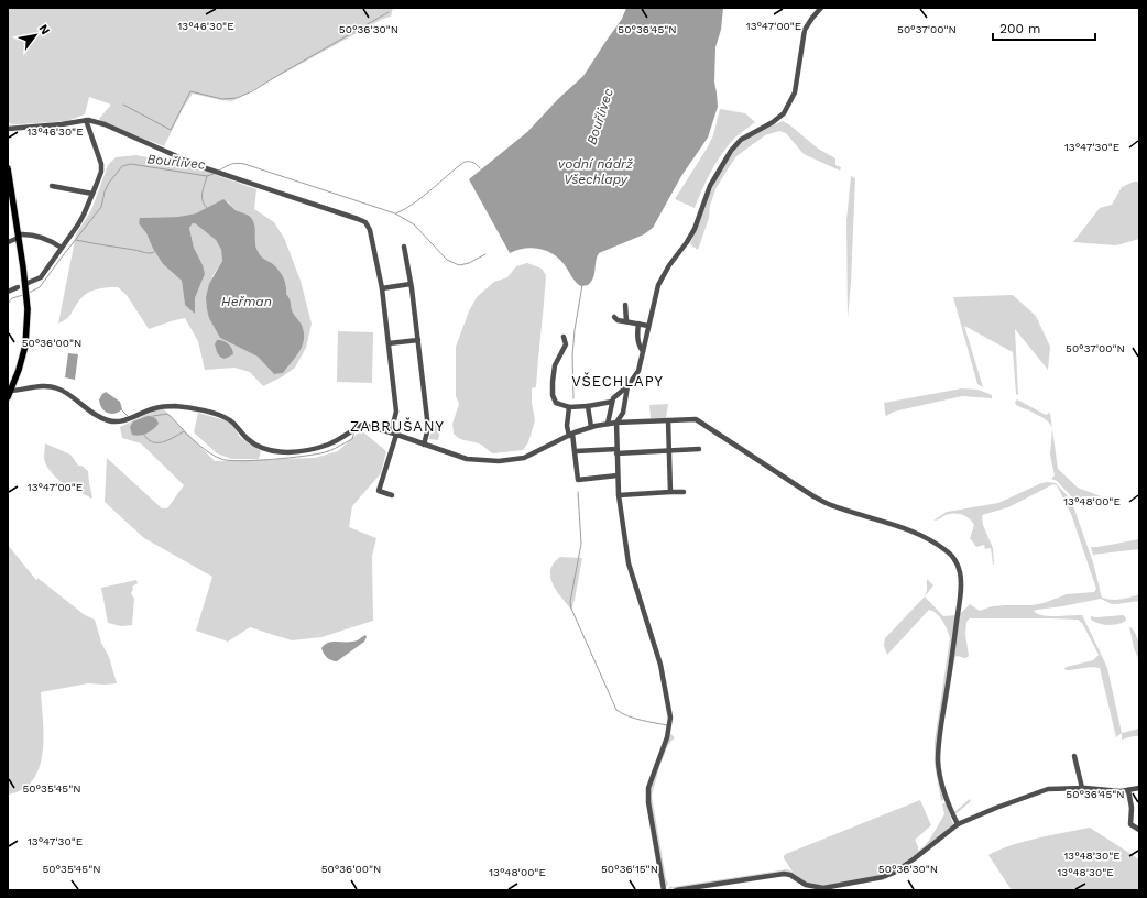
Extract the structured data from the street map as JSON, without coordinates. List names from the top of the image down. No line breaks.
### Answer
{"districts":["VŠECHLAPY","ZABRUŠANY"],"water":["Bouřlivec","vodní nádrž Všechlapy","Heřman"],"scale_bar":"200 m","north":"top right","coordinates":["13°46'30\"E","13°47'00\"E","50°36'30\"N","50°36'45\"N","50°37'00\"N","13°47'30\"E","50°36'00\"N","13°48'00\"E","50°35'45\"N","13°48'30\"E","50°36'15\"N"]}
